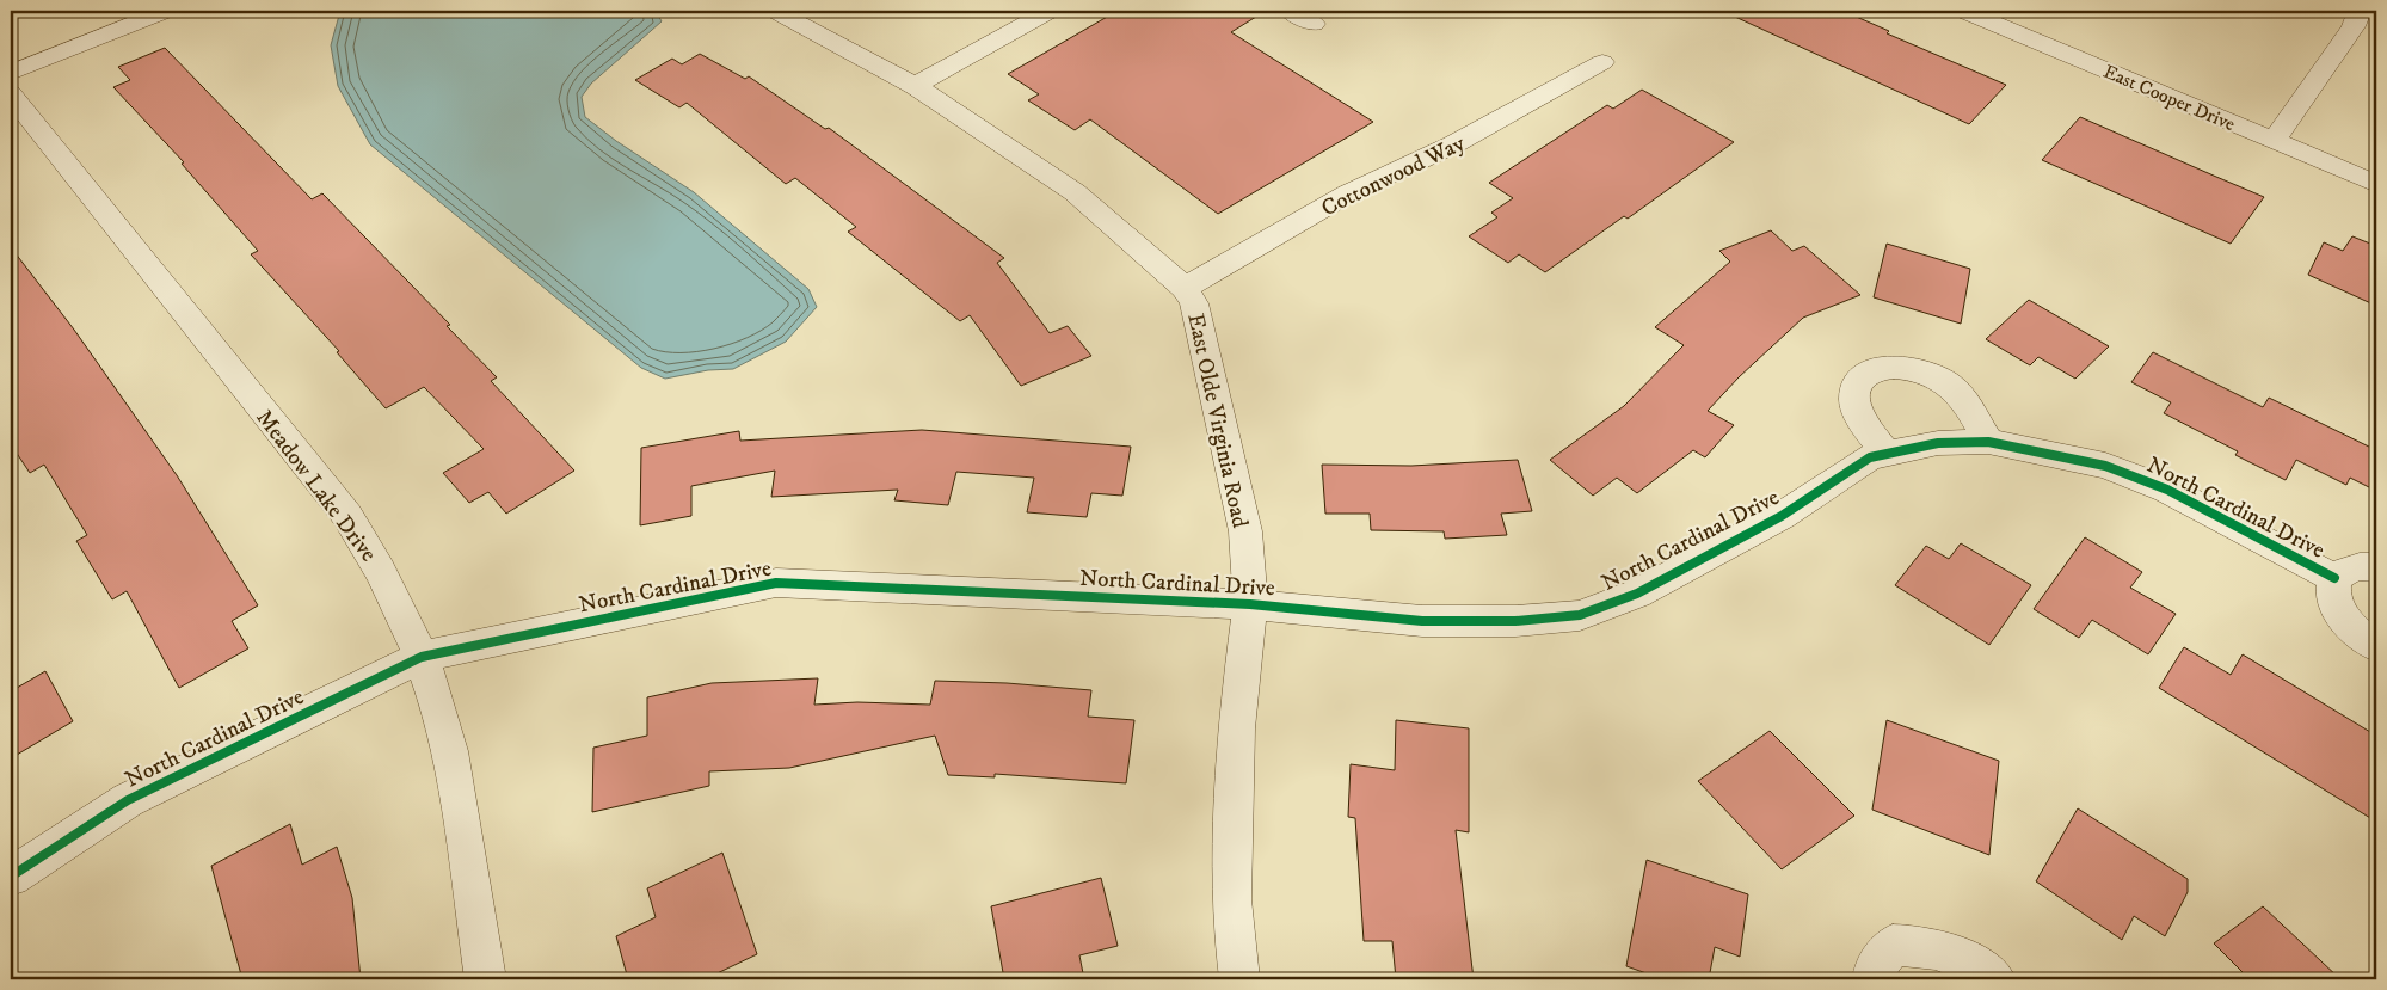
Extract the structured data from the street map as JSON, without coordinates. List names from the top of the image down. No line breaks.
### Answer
{"streets":{"street":["East Cooper Drive","Cottonwood Way","East Olde Virginia Road","Meadow Lake Drive","North Cardinal Drive"]},"crossings":[["Cottonwood Way","East Olde Virginia Road"],["East Olde Virginia Road","North Cardinal Drive"],["Meadow Lake Drive","North Cardinal Drive"]]}
